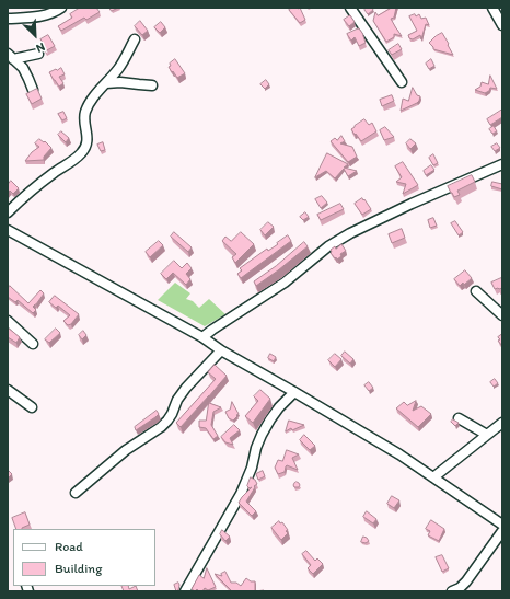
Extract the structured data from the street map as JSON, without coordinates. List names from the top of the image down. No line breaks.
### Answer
{"legend":["Road","Building"],"north":"bottom right"}
